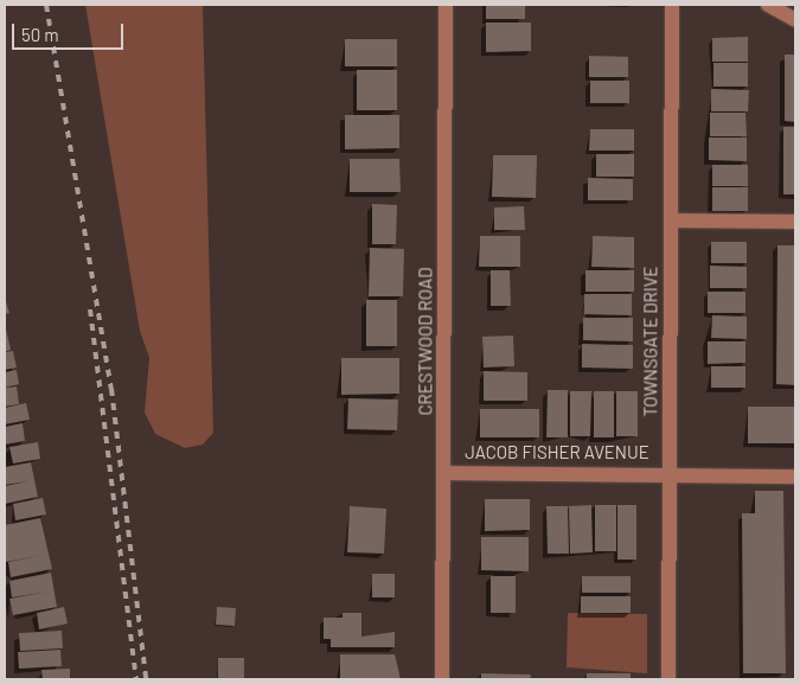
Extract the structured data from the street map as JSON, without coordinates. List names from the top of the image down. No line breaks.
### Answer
{"streets":{"street":["CRESTWOOD ROAD","TOWNSGATE DRIVE","JACOB FISHER AVENUE"]},"crossings":[["CRESTWOOD ROAD","JACOB FISHER AVENUE"],["TOWNSGATE DRIVE","JACOB FISHER AVENUE"]],"scale_bar":"50 m"}
